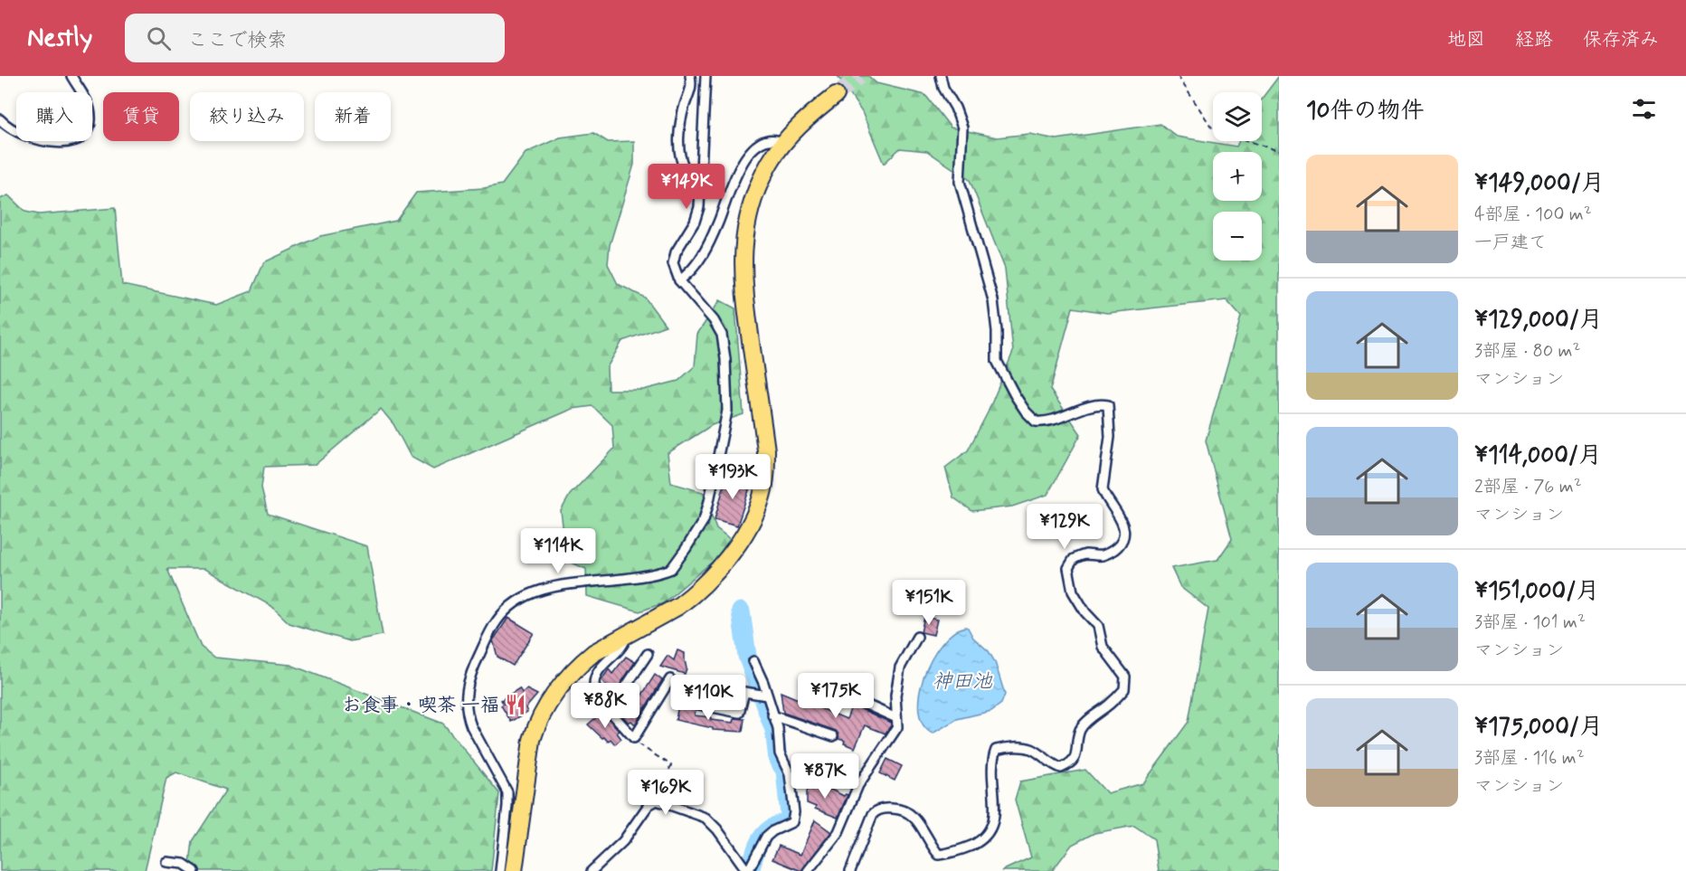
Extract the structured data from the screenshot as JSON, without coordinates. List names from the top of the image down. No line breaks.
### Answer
{"water":["神田池"],"places":{"restaurant":["お食事・喫茶 一福"]},"page":{"header":"Nestly","search":"ここで検索","nav":["地図","経路","保存済み"],"heading":"10件の物件","map_buttons":["+","−"],"chip":["購入","賃貸","絞り込み","新着"],"list":[{"name":"¥149,000/月","note":"4部屋 · 100 m² · 一戸建て"},{"name":"¥129,000/月","note":"3部屋 · 80 m² · マンション"},{"name":"¥114,000/月","note":"2部屋 · 76 m² · マンション"},{"name":"¥151,000/月","note":"3部屋 · 101 m² · マンション"},{"name":"¥175,000/月","note":"3部屋 · 116 m² · マンション"}],"price":["¥149K","¥193K","¥129K","¥114K","¥151K","¥175K","¥110K","¥88K","¥87K","¥169K"]}}
